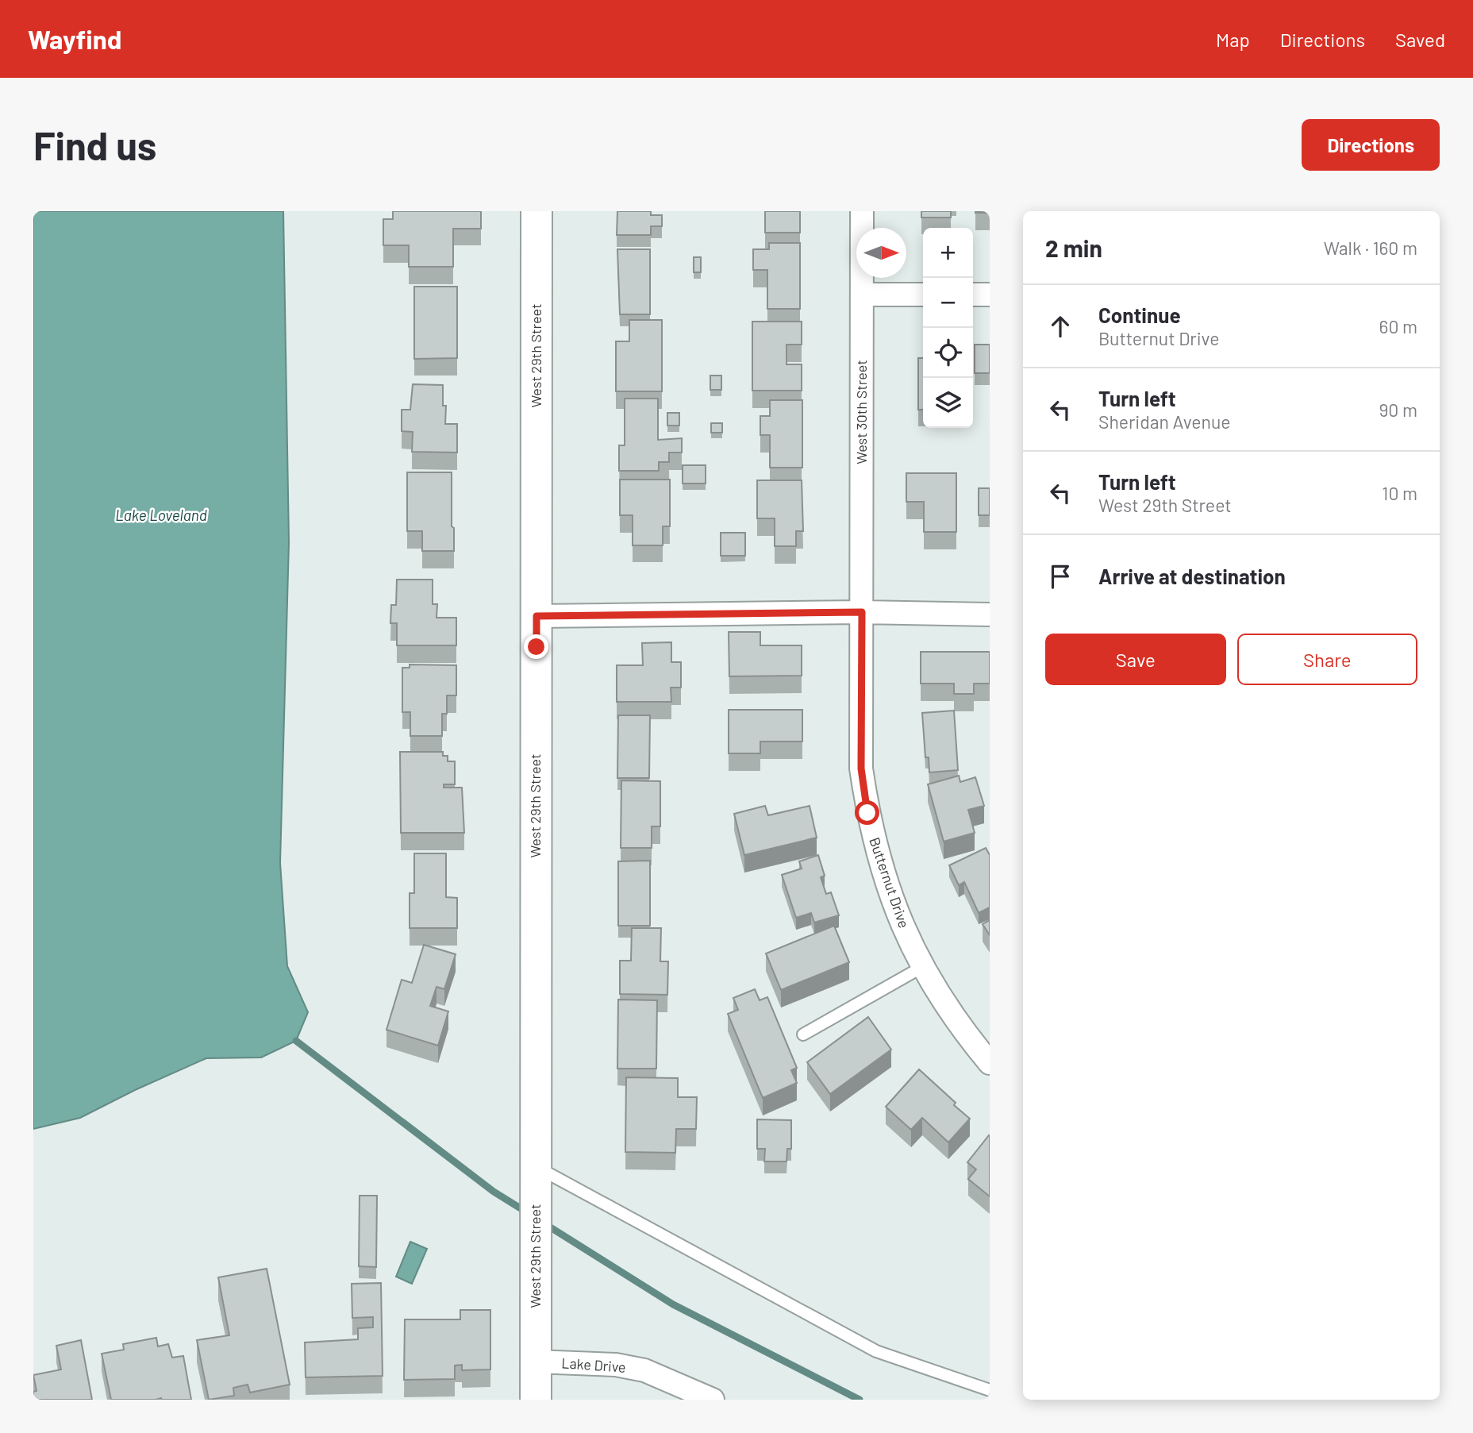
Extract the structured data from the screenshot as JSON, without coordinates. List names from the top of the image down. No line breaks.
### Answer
{"streets":{"main road":["West 29th Street"],"street":["West 30th Street","Butternut Drive","Lake Drive"]},"crossings":[["West 29th Street","Lake Drive"],["West 30th Street","Butternut Drive"]],"water":["Lake Loveland"],"north":"right","page":{"header":"Wayfind","nav":["Map","Directions","Saved"],"buttons":["Directions",["Save","Share"]],"title":"Find us","heading":["2 min","Walk · 160 m"],"map_buttons":["+","−"],"list":[["Continue","Butternut Drive","60 m"],["Turn left","Sheridan Avenue","90 m"],["Turn left","West 29th Street","10 m"],"Arrive at destination"]}}
